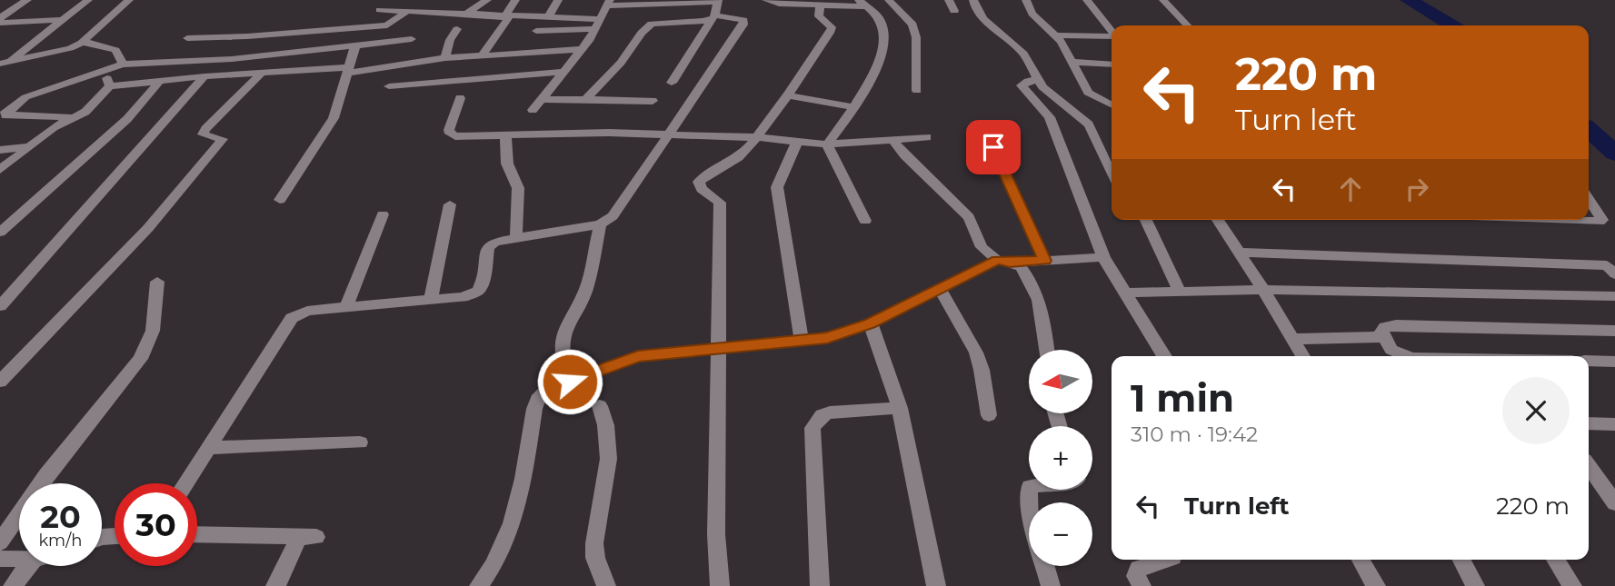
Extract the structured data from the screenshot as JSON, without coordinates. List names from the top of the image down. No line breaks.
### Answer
{"north":"left","page":{"turn":["220 m","Turn left"],"map_buttons":["+","−"],"heading":["1 min","310 m · 19:42"],"list":[{"name":"Turn left","value":"220 m"}],"speed":"20 km/h","limit":"30"}}
